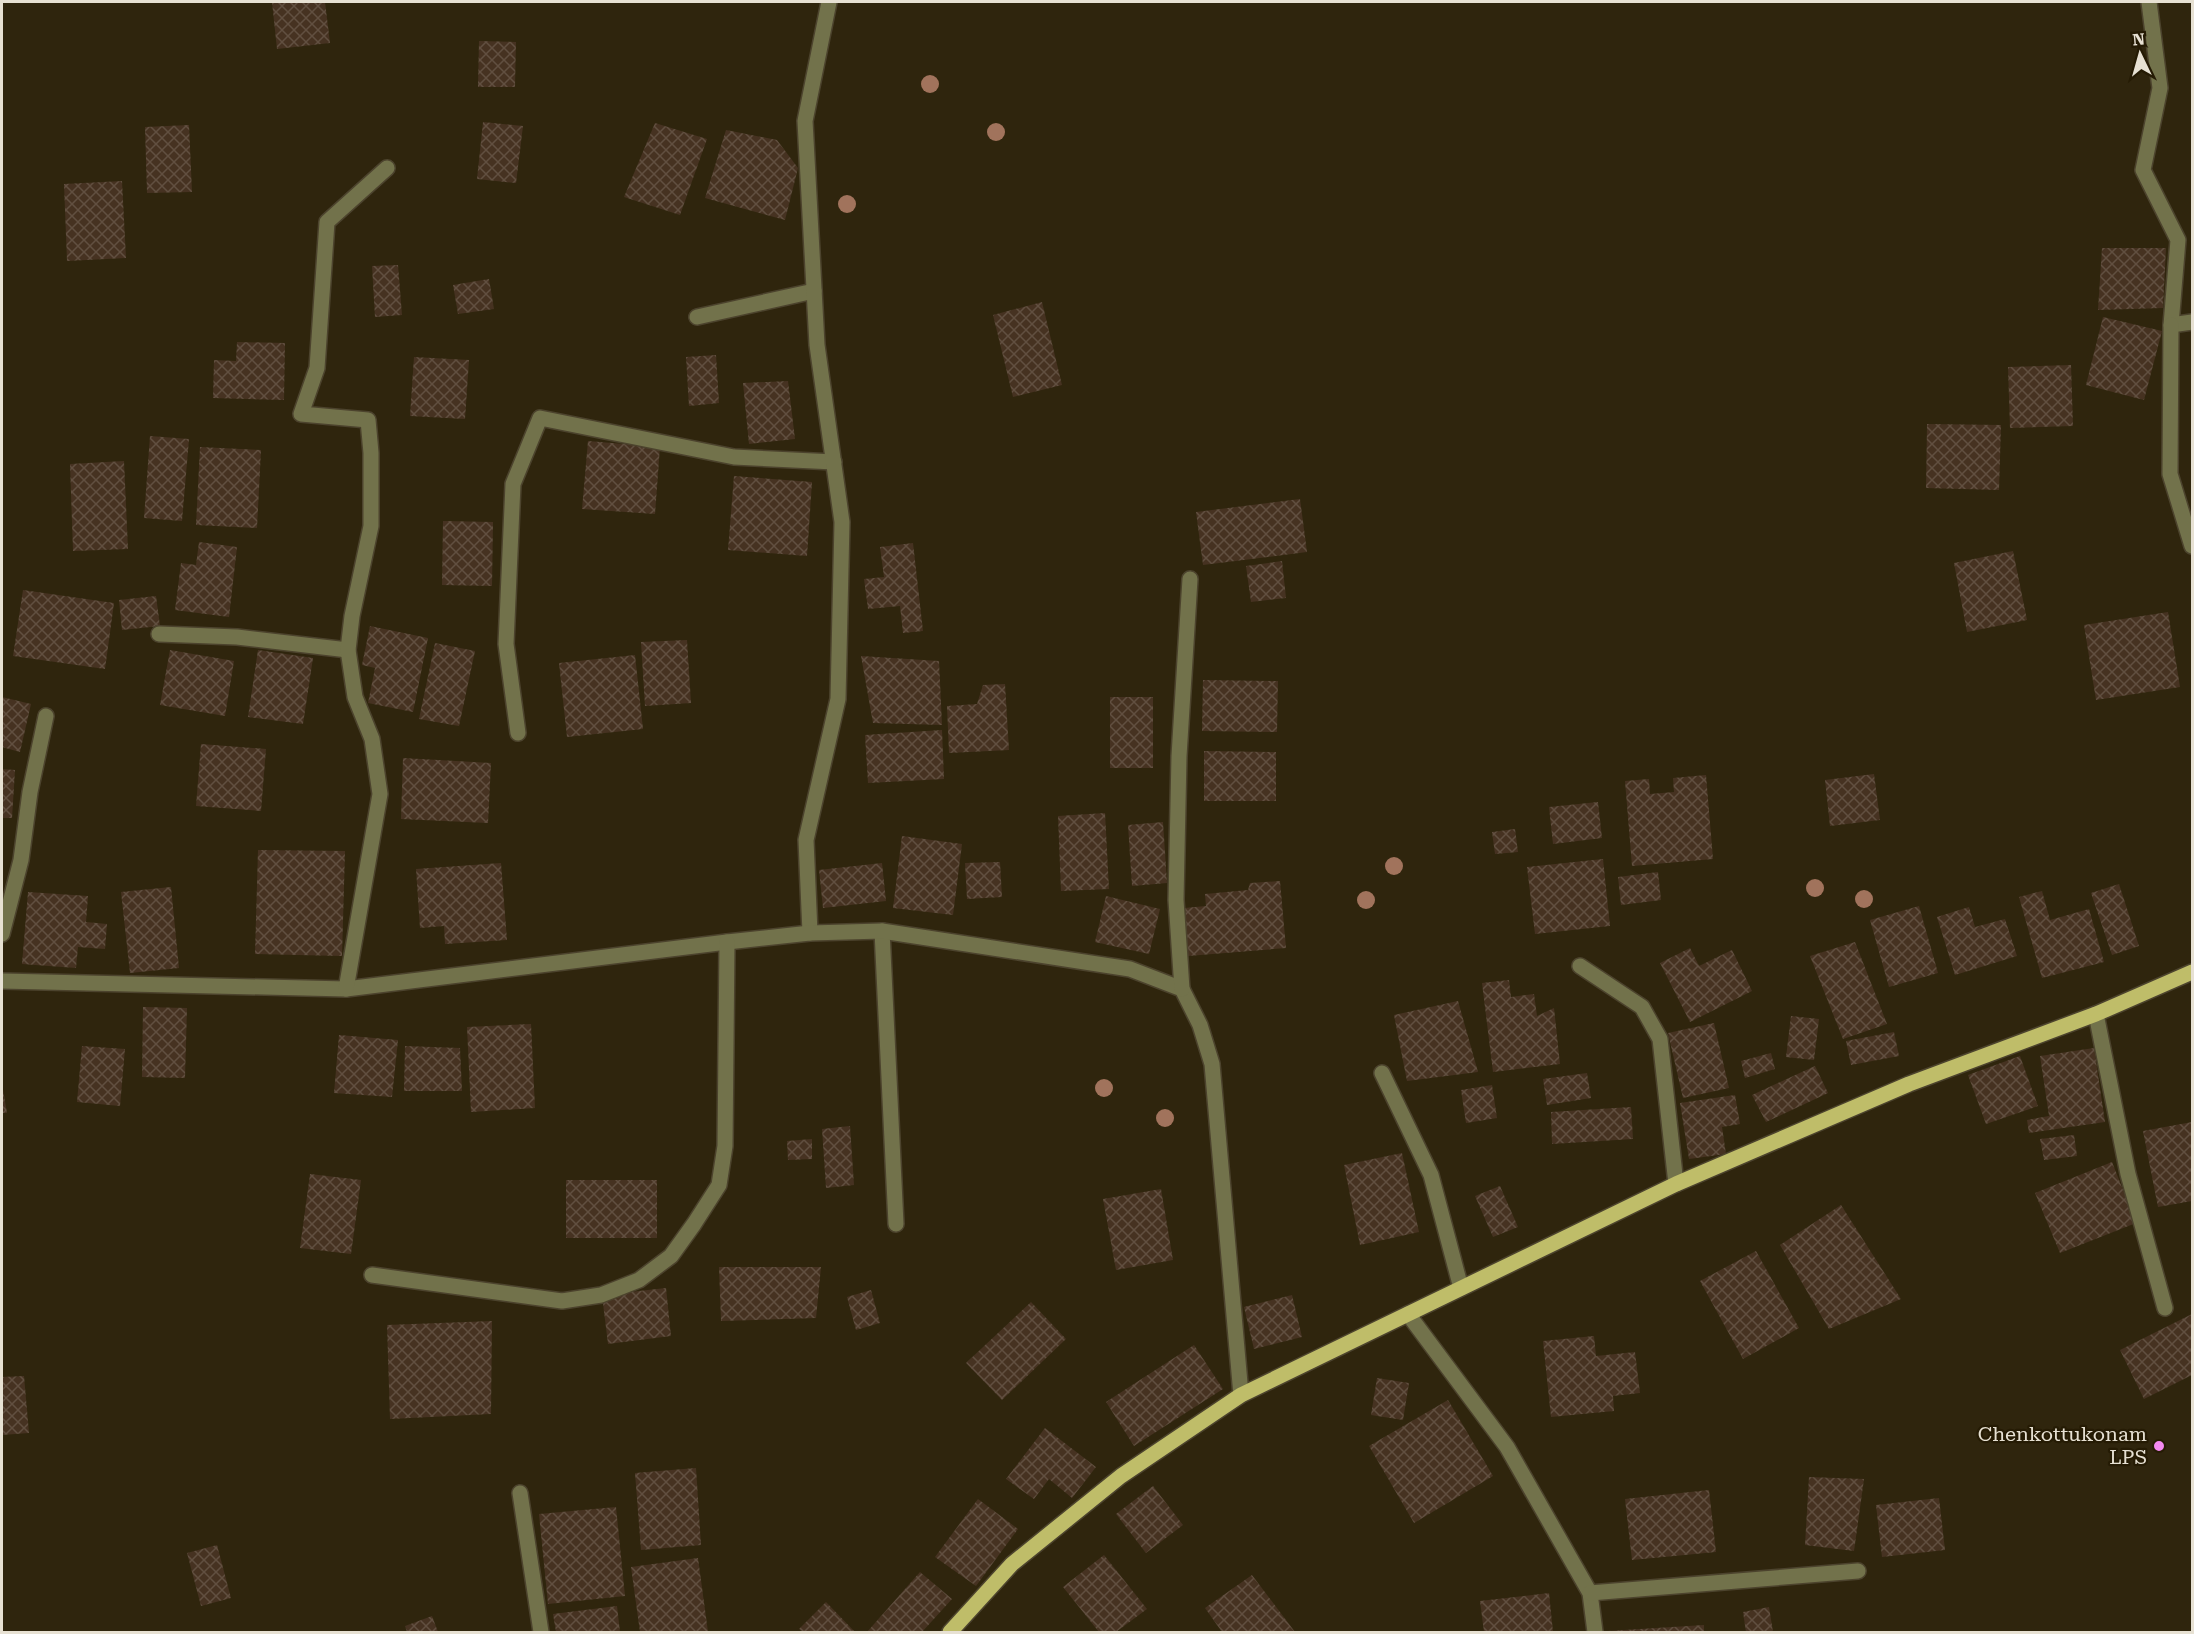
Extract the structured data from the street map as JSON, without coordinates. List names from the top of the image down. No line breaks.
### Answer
{"places":["Chenkottukonam LPS"],"north":"top"}
